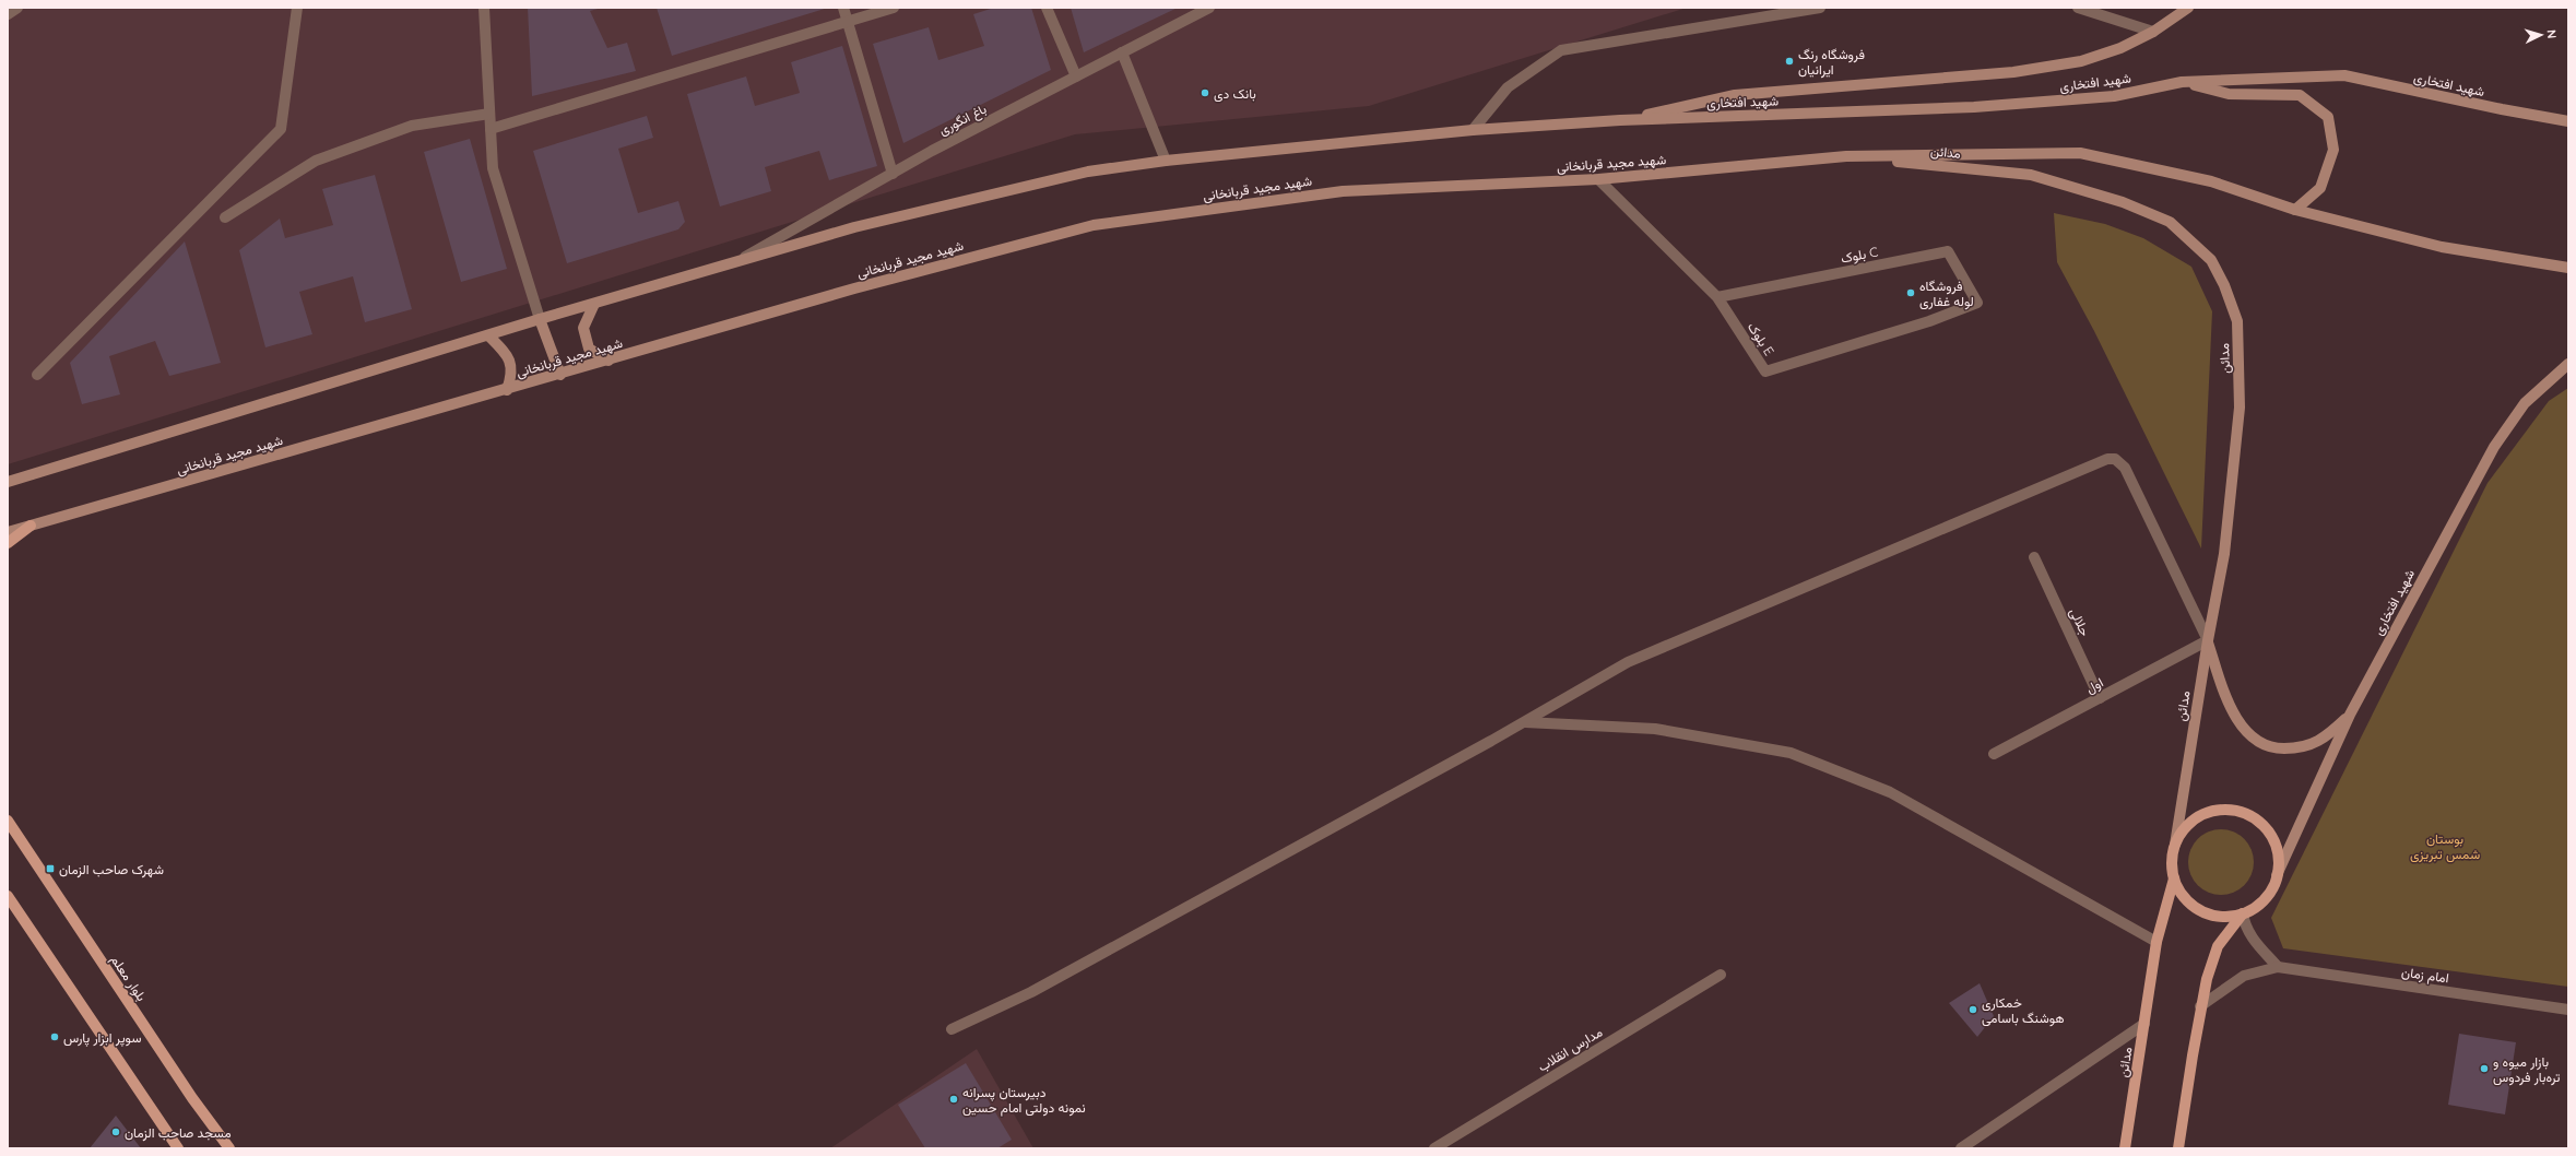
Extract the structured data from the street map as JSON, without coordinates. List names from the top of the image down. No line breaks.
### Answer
{"streets":{"main road":["شهید افتخاری","مدائن","شهید مجید قربانخانی","بلوار معلم"],"street":["باغ انگوری","بلوک C","بلوک E","جلالی","اول","امام زمان","مدارس انقلاب"]},"crossings":[["شهید افتخاری","مدائن"],["مدائن","شهید مجید قربانخانی"],["مدائن","اول"],["شهید مجید قربانخانی","بلوک E"],["بلوک C","بلوک E"],["جلالی","اول"]],"parks":["بوستان شمس تبریزی"],"places":{"other":["فروشگاه رنگ ایرانیان","بانک دی","فروشگاه لوله غفاری","خمکاری هوشنگ باسامی","سوپر ابزار پارس","بازار میوه و تره‌بار فردوس","دبیرستان پسرانه نمونه دولتی امام حسین","مسجد صاحب الزمان"],"transit":["شهرک صاحب الزمان"]},"north":"right"}
